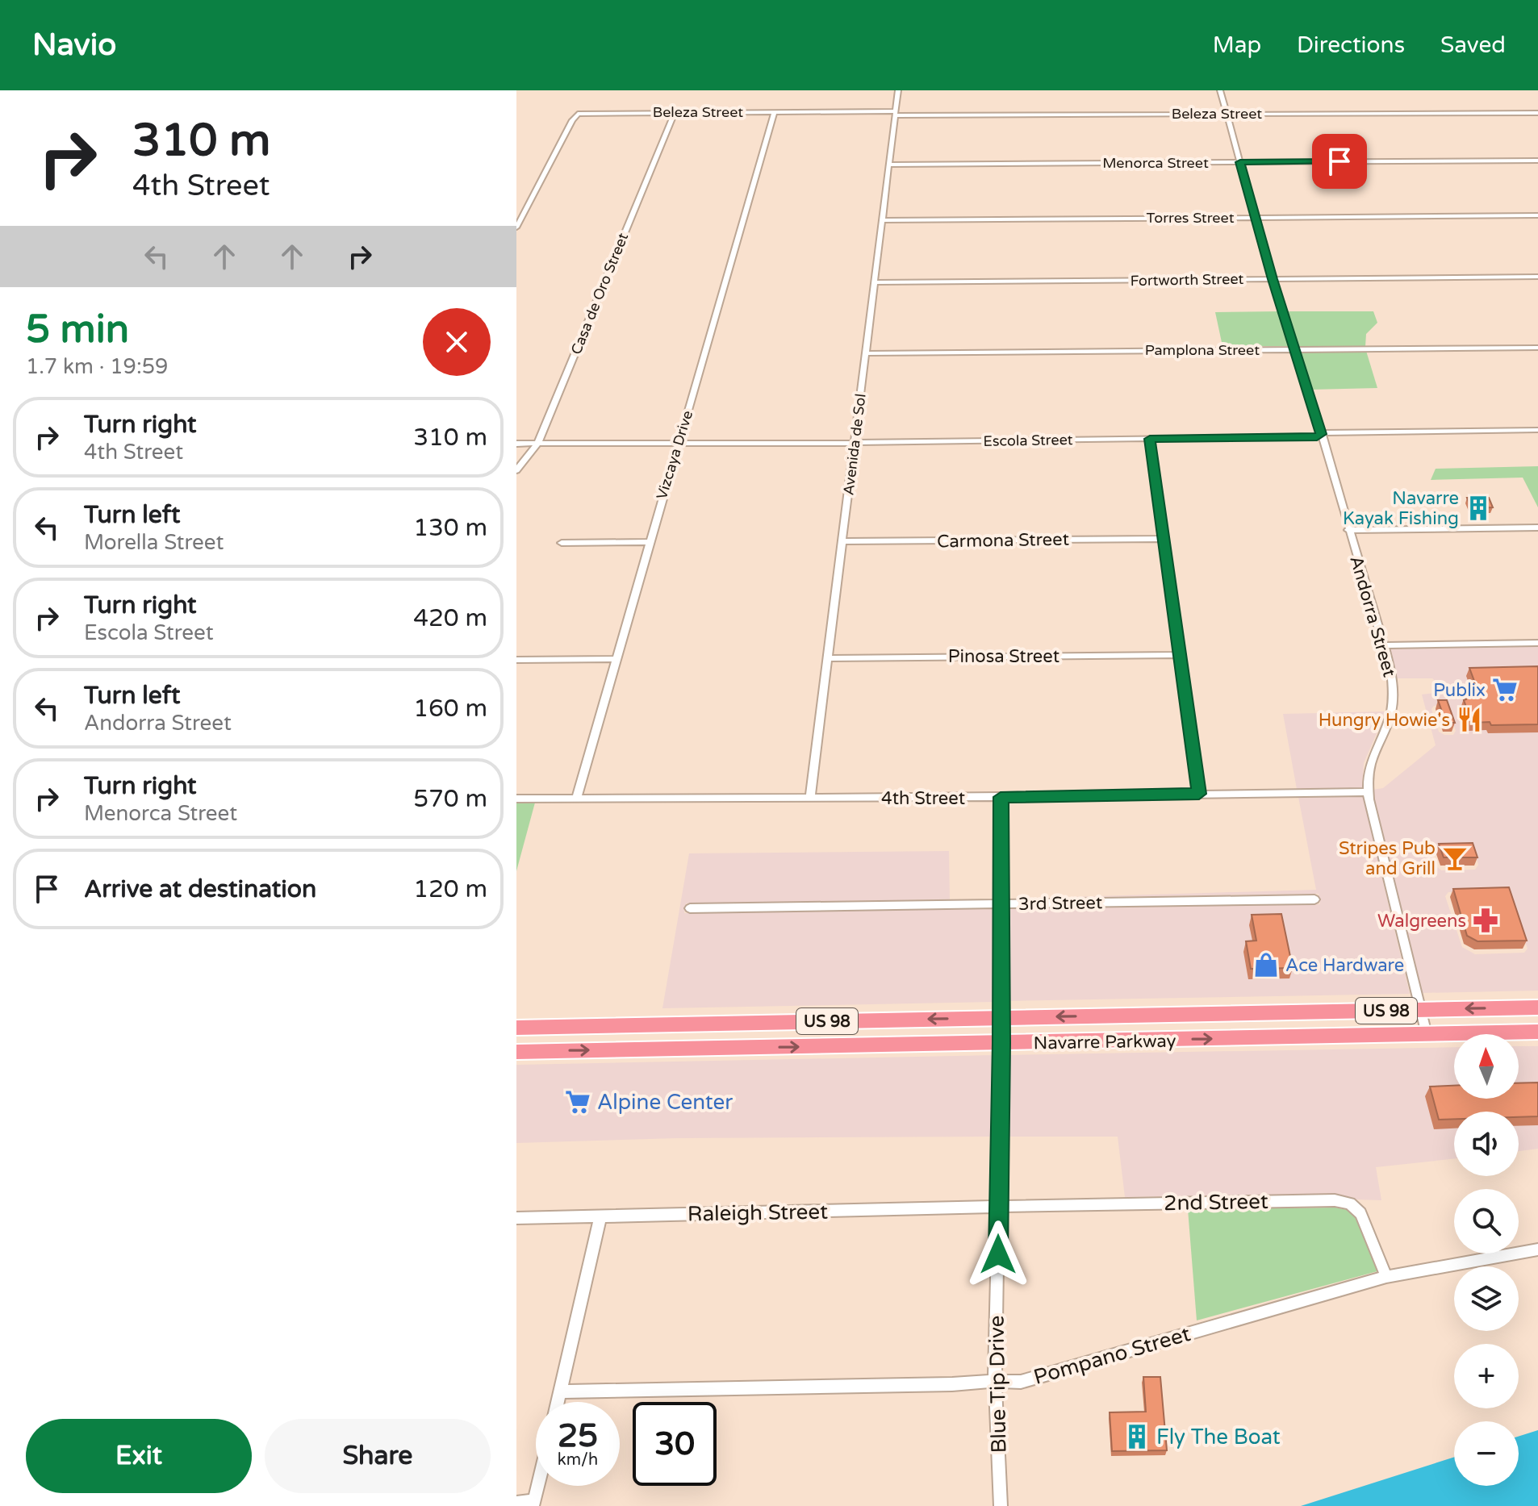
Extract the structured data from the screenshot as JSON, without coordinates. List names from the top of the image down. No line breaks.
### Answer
{"streets":{"highway":["US 98","Navarre Parkway"],"street":["Beleza Street","Menorca Street","Torres Street","Fortworth Street","Casa de Oro Street","Pamplona Street","Escola Street","Avenida de Sol","Vizcaya Drive","Carmona Street","Andorra Street","Pinosa Street","4th Street","3rd Street","2nd Street","Raleigh Street","Pompano Street","Blue Tip Drive"]},"crossings":[["Beleza Street","Casa de Oro Street"],["Beleza Street","Avenida de Sol"],["Beleza Street","Vizcaya Drive"],["Beleza Street","Andorra Street"],["Menorca Street","Avenida de Sol"],["Menorca Street","Andorra Street"],["Torres Street","Avenida de Sol"],["Torres Street","Andorra Street"],["Fortworth Street","Avenida de Sol"],["Fortworth Street","Andorra Street"],["Casa de Oro Street","Escola Street"],["Pamplona Street","Avenida de Sol"],["Pamplona Street","Andorra Street"],["Escola Street","Avenida de Sol"],["Escola Street","Vizcaya Drive"],["Escola Street","Andorra Street"],["Avenida de Sol","Carmona Street"],["Avenida de Sol","Pinosa Street"],["Avenida de Sol","4th Street"],["Vizcaya Drive","4th Street"],["Andorra Street","4th Street"],["Andorra Street","Navarre Parkway"],["4th Street","Blue Tip Drive"],["3rd Street","Blue Tip Drive"],["Navarre Parkway","Blue Tip Drive"],["2nd Street","Raleigh Street"],["2nd Street","Pompano Street"],["2nd Street","Blue Tip Drive"],["Raleigh Street","Blue Tip Drive"],["Pompano Street","Blue Tip Drive"]],"places":{"building":["Navarre Kayak Fishing","Fly The Boat"],"supermarket":["Publix","Alpine Center"],"restaurant":["Hungry Howie's"],"bar":["Stripes Pub and Grill"],"pharmacy":["Walgreens"],"shop":["Ace Hardware"]},"north":"top","page":{"header":"Navio","nav":["Map","Directions","Saved"],"turn":["310 m","4th Street"],"heading":["5 min","1.7 km · 19:59"],"list":[{"name":"Turn right","note":"4th Street","value":"310 m"},{"name":"Turn left","note":"Morella Street","value":"130 m"},{"name":"Turn right","note":"Escola Street","value":"420 m"},{"name":"Turn left","note":"Andorra Street","value":"160 m"},{"name":"Turn right","note":"Menorca Street","value":"570 m"},{"name":"Arrive at destination","value":"120 m"}],"map_buttons":["+","−"],"speed":"25 km/h","limit":"30","buttons":["Exit","Share"]}}
